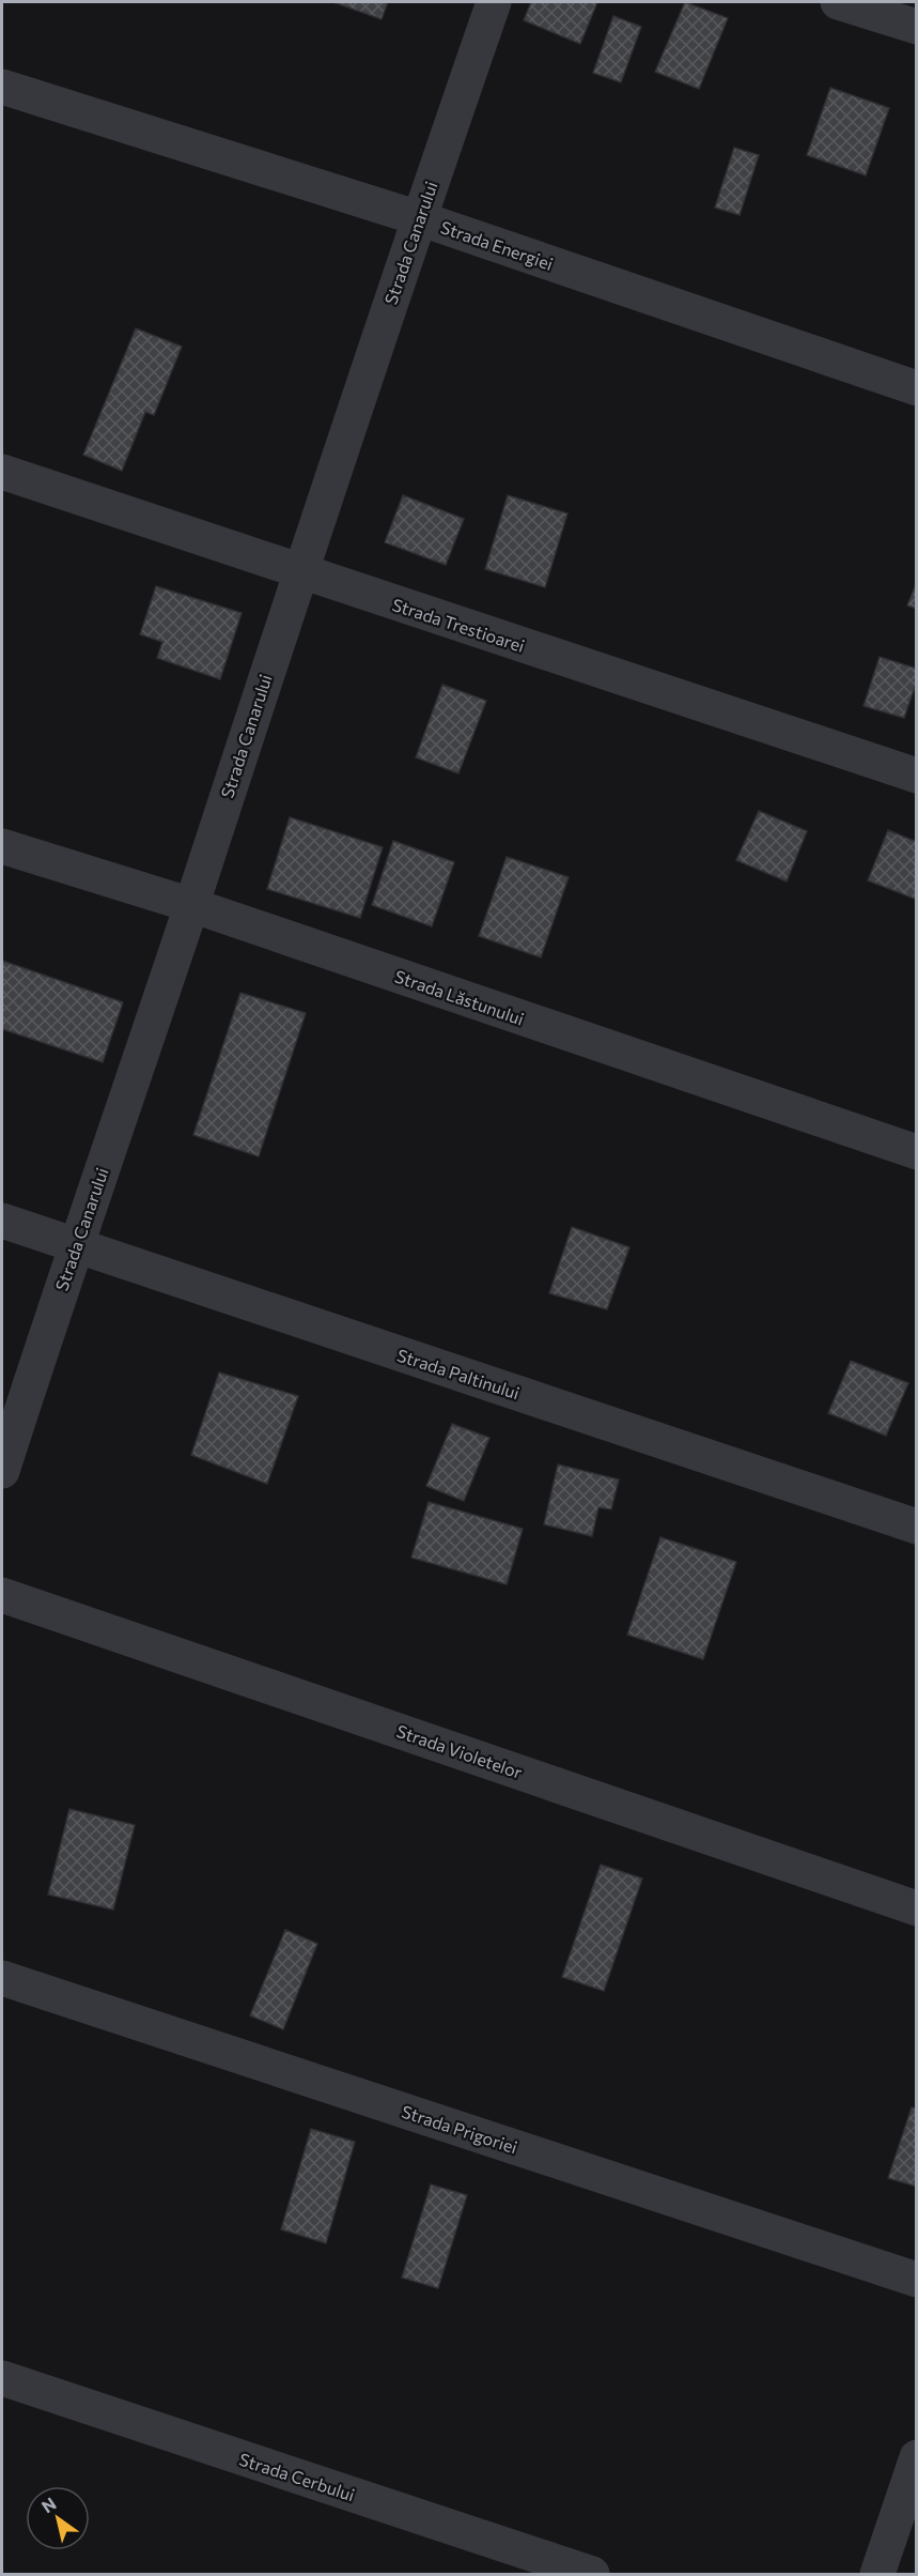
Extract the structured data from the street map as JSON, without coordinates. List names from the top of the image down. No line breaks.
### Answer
{"streets":{"street":["Strada Canarului","Strada Energiei","Strada Trestioarei","Strada Lăstunului","Strada Paltinului","Strada Violetelor","Strada Prigoriei","Strada Cerbului"]},"crossings":[["Strada Canarului","Strada Energiei"],["Strada Canarului","Strada Trestioarei"],["Strada Canarului","Strada Lăstunului"],["Strada Canarului","Strada Paltinului"]],"north":"top left"}
